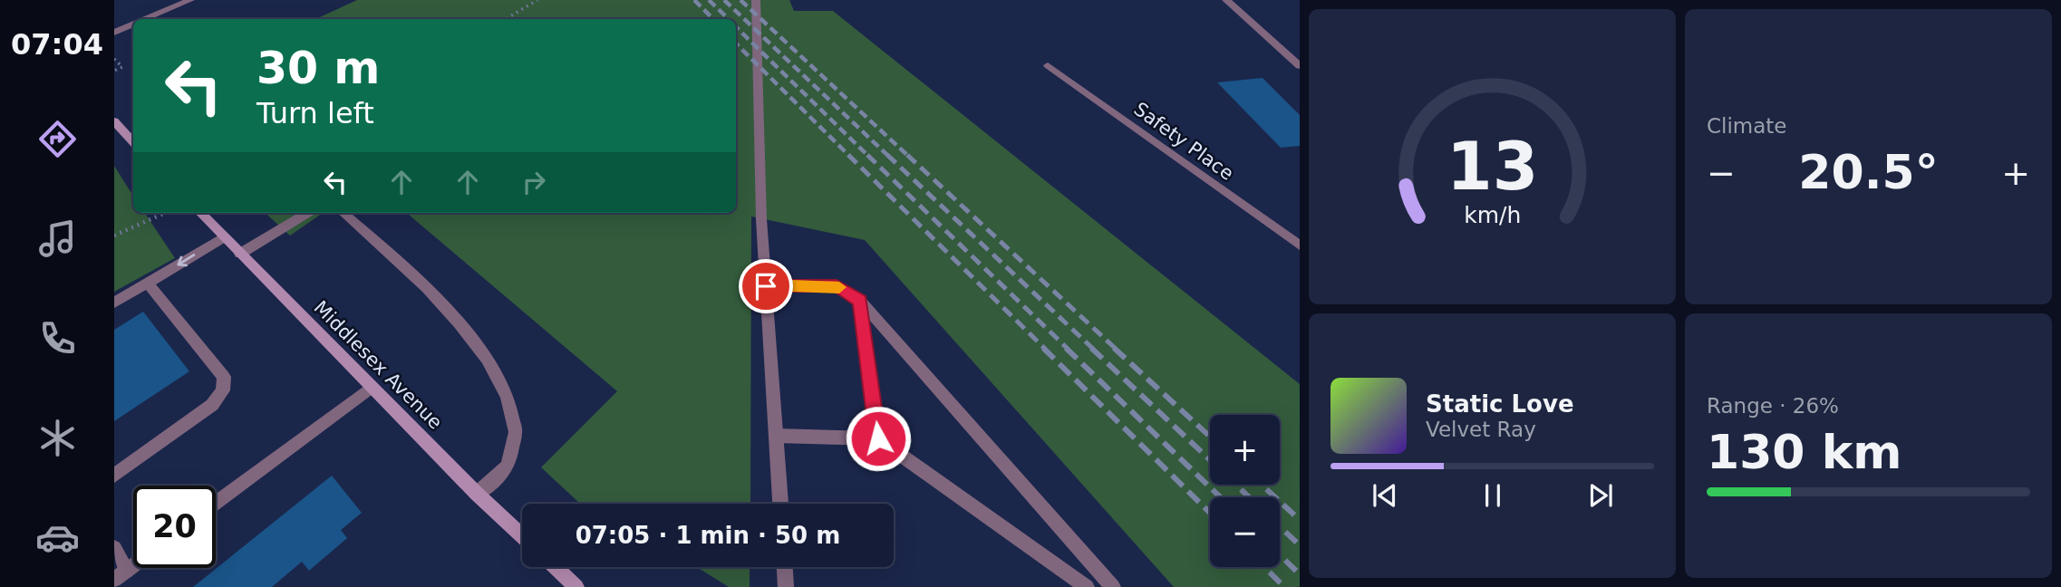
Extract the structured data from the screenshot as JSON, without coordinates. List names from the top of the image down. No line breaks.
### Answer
{"streets":{"main road":["Middlesex Avenue"],"street":["Safety Place"]},"page":{"tabs":"07:04","tile":["Climate",["Range · 26%","130 km"]],"turn":["30 m","Turn left"],"heat":["−","20.5°","+"],"song":["Static Love","Velvet Ray"],"map_buttons":["+","−"],"limit":"20","trip":"07:05 · 1 min · 50 m","gauge":["13","km/h"]}}
